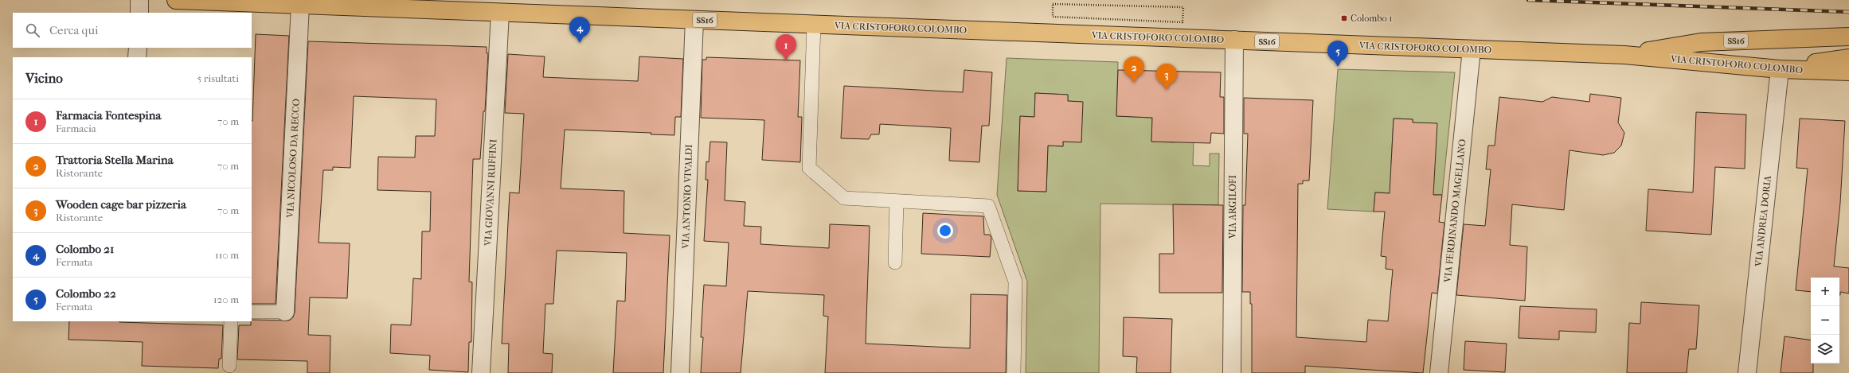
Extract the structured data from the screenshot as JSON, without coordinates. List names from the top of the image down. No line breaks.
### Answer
{"streets":{"main road":["SS16","VIA CRISTOFORO COLOMBO"],"street":["VIA NICOLOSO DA RECCO","VIA GIOVANNI RUFFINI","VIA ANTONIO VIVALDI","VIA ARGILOFI","VIA FERDINANDO MAGELLANO","VIA ANDREA DORIA"]},"crossings":[["VIA CRISTOFORO COLOMBO","VIA NICOLOSO DA RECCO"],["VIA CRISTOFORO COLOMBO","VIA GIOVANNI RUFFINI"],["VIA CRISTOFORO COLOMBO","VIA ANTONIO VIVALDI"],["VIA CRISTOFORO COLOMBO","VIA ARGILOFI"],["VIA CRISTOFORO COLOMBO","VIA FERDINANDO MAGELLANO"],["VIA CRISTOFORO COLOMBO","VIA ANDREA DORIA"]],"places":{"transit":["Colombo 1"]},"page":{"search":"Cerca qui","pins":["4","1","5","2","3"],"heading":["Vicino","5 risultati"],"list":[{"mark":"1","name":"Farmacia Fontespina","note":"Farmacia","value":"70 m"},{"mark":"2","name":"Trattoria Stella Marina","note":"Ristorante","value":"70 m"},{"mark":"3","name":"Wooden cage bar pizzeria","note":"Ristorante","value":"70 m"},{"mark":"4","name":"Colombo 21","note":"Fermata","value":"110 m"},{"mark":"5","name":"Colombo 22","note":"Fermata","value":"120 m"}],"map_buttons":["+","−"]}}
